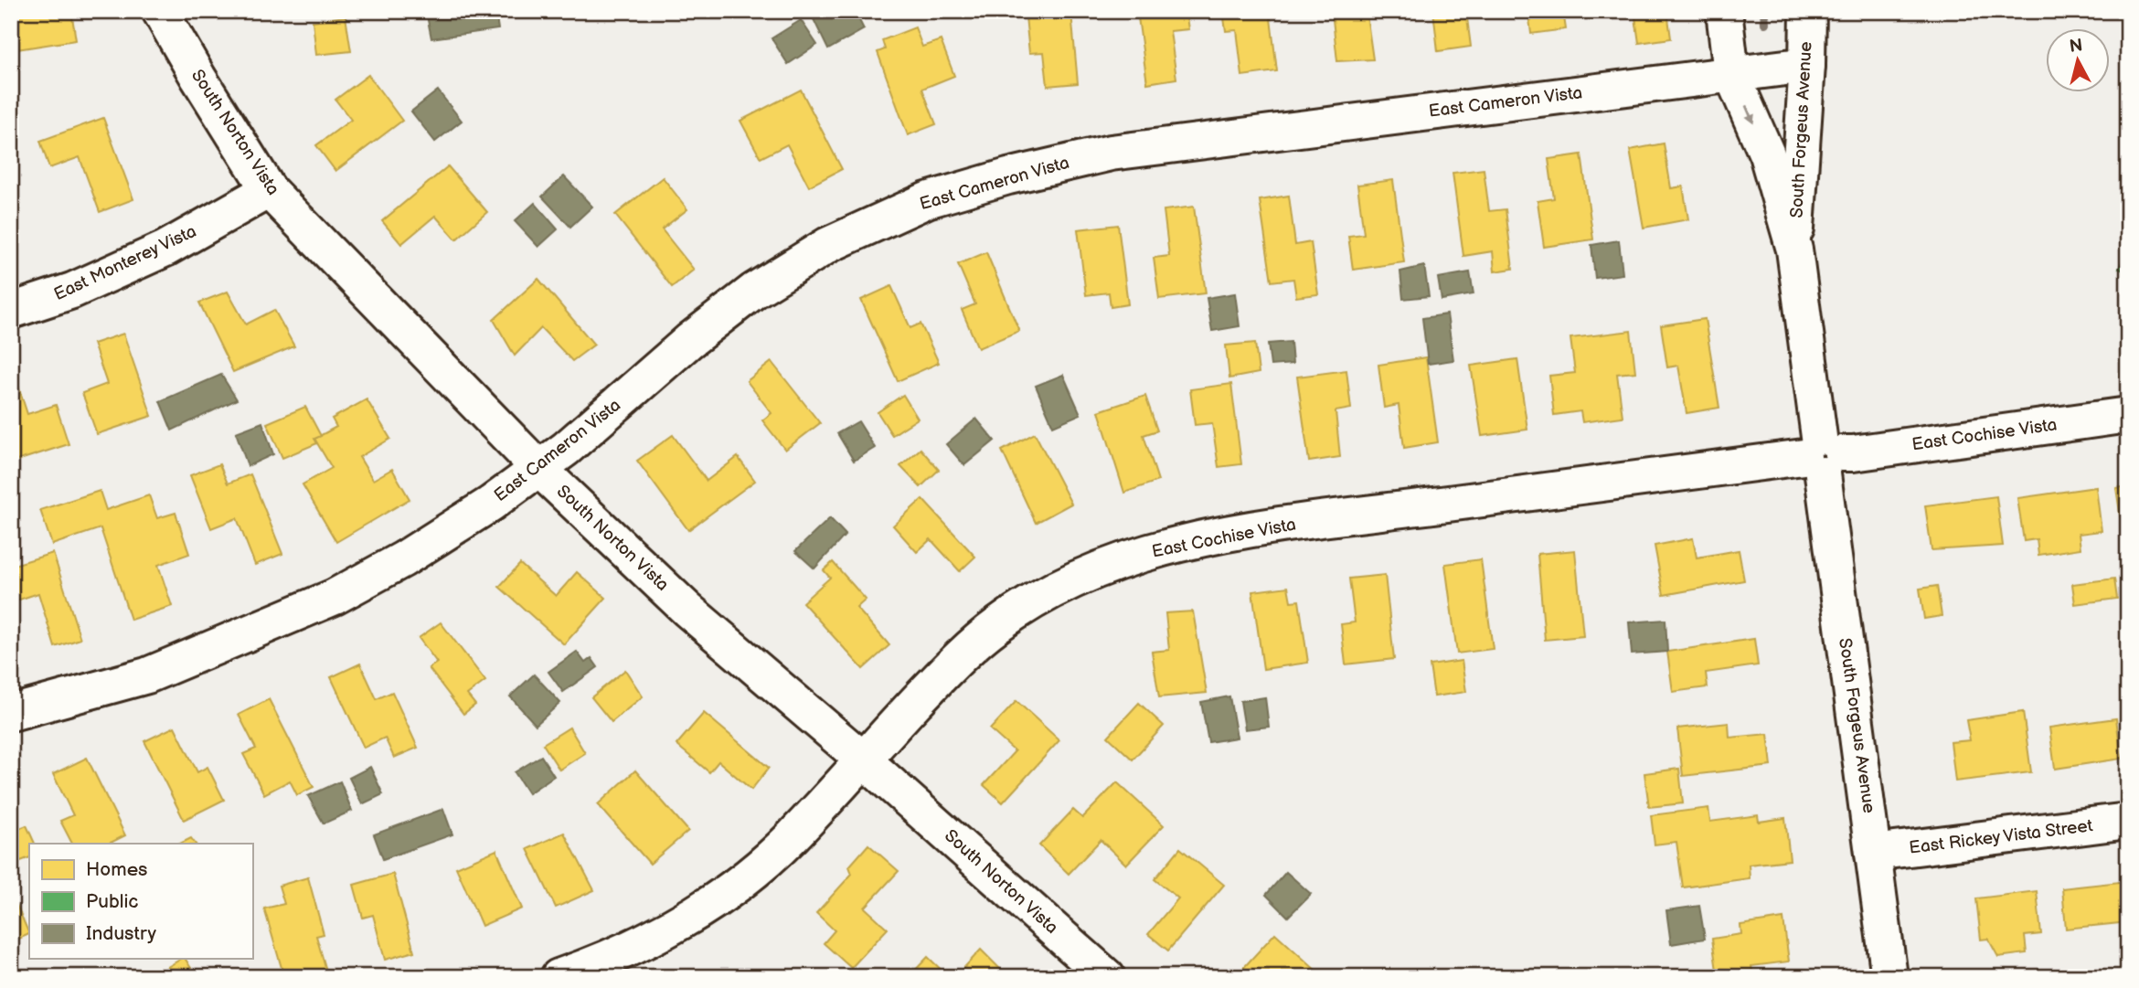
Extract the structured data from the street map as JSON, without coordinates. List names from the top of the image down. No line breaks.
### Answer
{"streets":{"street":["East Cameron Vista","South Forgeus Avenue","South Norton Vista","East Monterey Vista","East Cochise Vista","East Rickey Vista Street"]},"crossings":[["East Cameron Vista","South Forgeus Avenue"],["East Cameron Vista","South Norton Vista"],["South Forgeus Avenue","East Cochise Vista"],["South Forgeus Avenue","East Rickey Vista Street"],["South Norton Vista","East Monterey Vista"],["South Norton Vista","East Cochise Vista"]],"legend":["Homes","Public","Industry"],"north":"top"}
